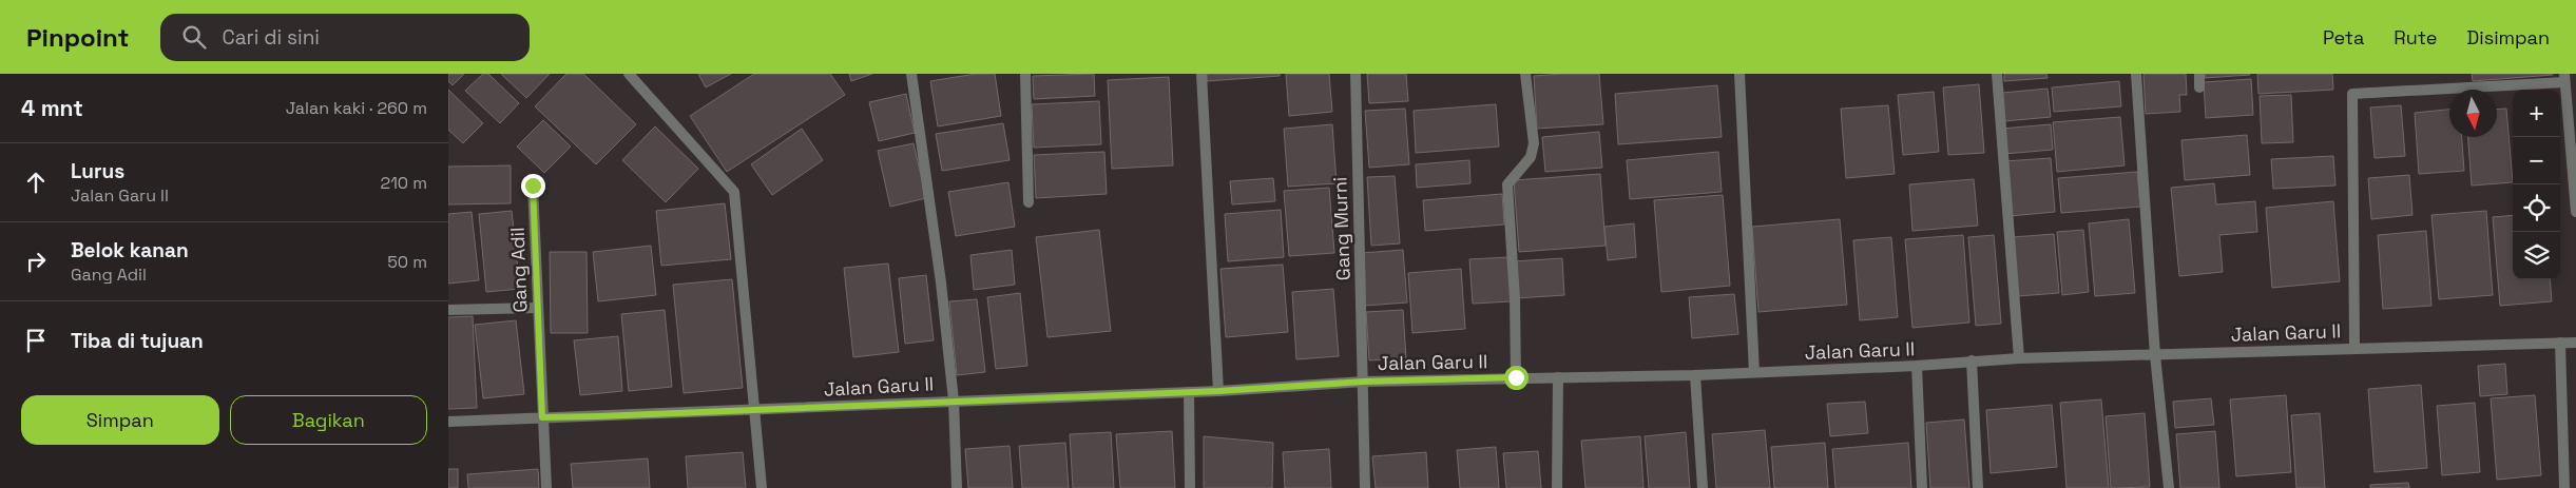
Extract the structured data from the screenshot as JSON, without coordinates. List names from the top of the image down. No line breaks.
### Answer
{"streets":{"street":["Gang Murni","Gang Adil","Jalan Garu II"]},"crossings":[["Gang Murni","Jalan Garu II"],["Gang Adil","Jalan Garu II"]],"north":"bottom","page":{"header":"Pinpoint","search":"Cari di sini","nav":["Peta","Rute","Disimpan"],"heading":["4 mnt","Jalan kaki · 260 m"],"map_buttons":["+","−"],"list":[["Lurus","Jalan Garu II","210 m"],["Belok kanan","Gang Adil","50 m"],"Tiba di tujuan"],"buttons":["Simpan","Bagikan"]}}
